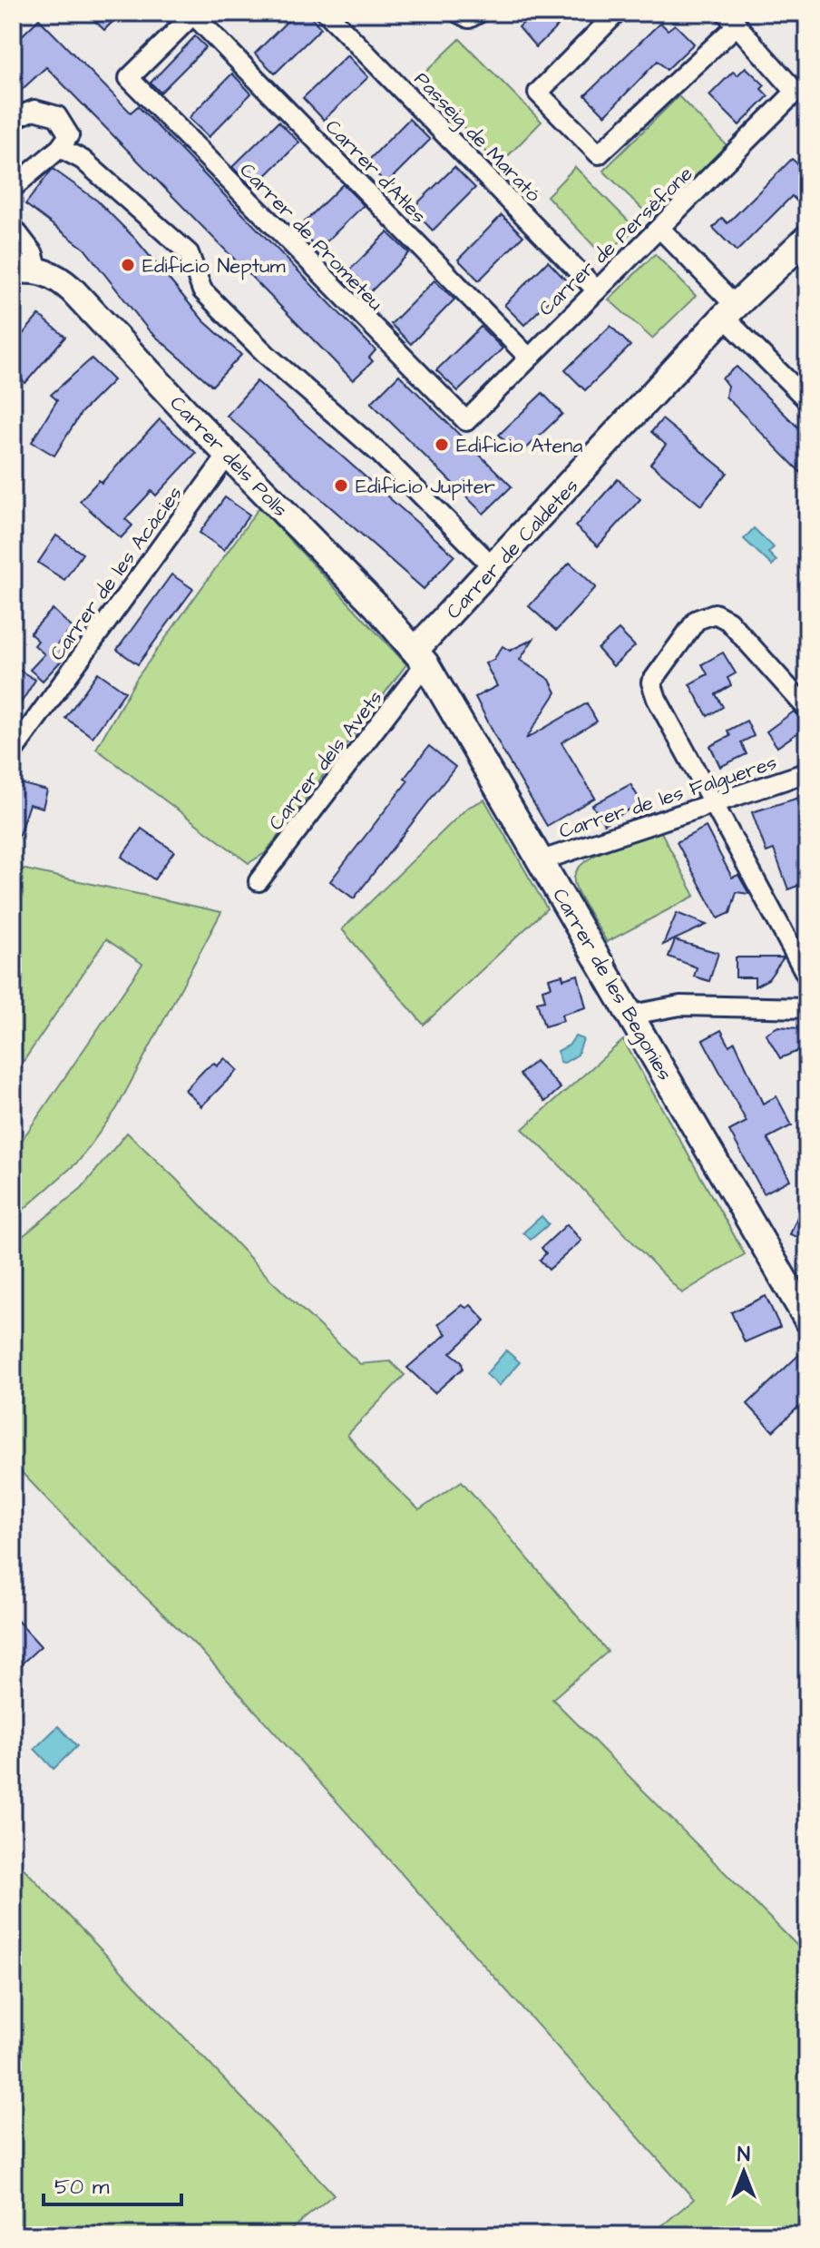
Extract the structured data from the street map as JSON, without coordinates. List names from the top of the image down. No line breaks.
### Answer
{"streets":{"street":["Passeig de Marató","Carrer d'Atles","Carrer de Prometeu","Carrer de Persèfone","Carrer dels Polls","Carrer de Caldetes","Carrer de les Acàcies","Carrer dels Avets","Carrer de les Falgueres","Carrer de les Begonies"]},"crossings":[["Passeig de Marató","Carrer de Persèfone"],["Carrer d'Atles","Carrer de Prometeu"],["Carrer d'Atles","Carrer de Persèfone"],["Carrer de Prometeu","Carrer de Persèfone"],["Carrer dels Polls","Carrer de Caldetes"],["Carrer dels Polls","Carrer de les Acàcies"],["Carrer dels Polls","Carrer dels Avets"],["Carrer dels Polls","Carrer de les Begonies"],["Carrer de Caldetes","Carrer dels Avets"],["Carrer de Caldetes","Carrer de les Begonies"],["Carrer dels Avets","Carrer de les Begonies"],["Carrer de les Falgueres","Carrer de les Begonies"]],"places":["Edificio Neptum","Edificio Atena","Edificio Jupiter"],"scale_bar":"50 m","north":"top"}
